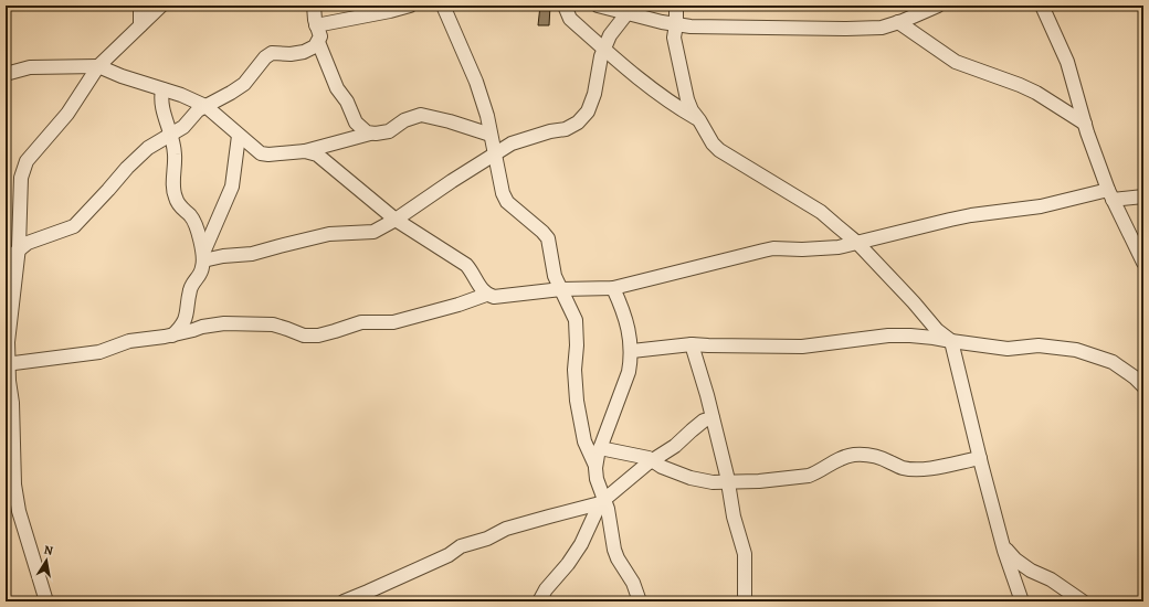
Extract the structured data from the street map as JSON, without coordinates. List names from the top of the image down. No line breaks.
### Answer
{"north":"top"}
